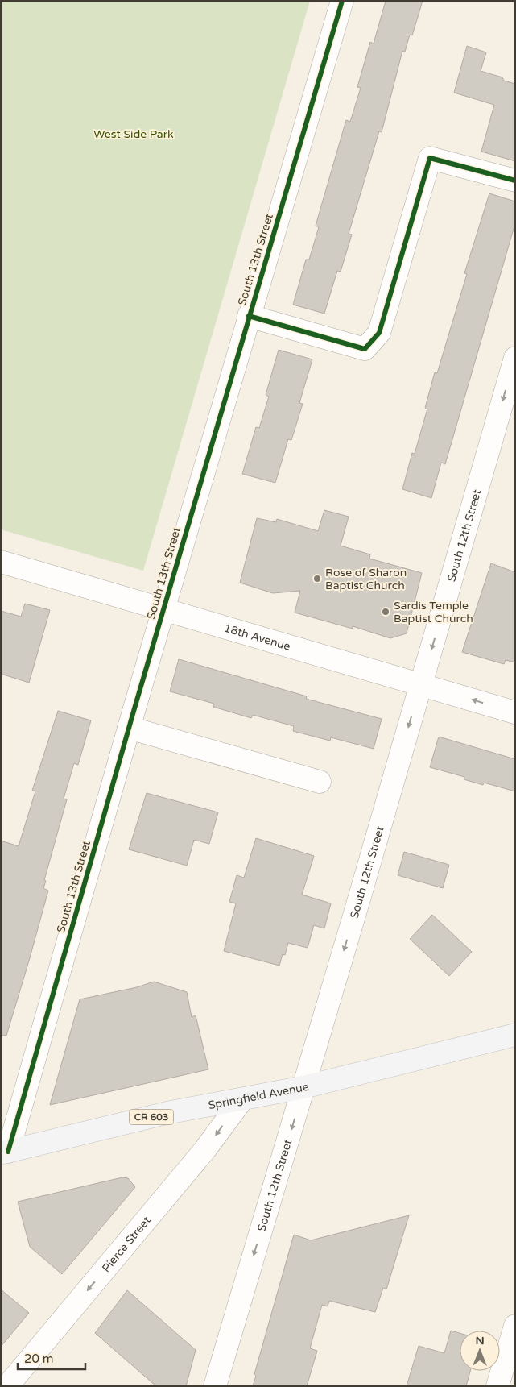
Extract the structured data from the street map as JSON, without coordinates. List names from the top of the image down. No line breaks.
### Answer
{"streets":{"main road":["Springfield Avenue","CR 603"],"street":["South 13th Street","South 12th Street","18th Avenue","Pierce Street"]},"crossings":[["South 13th Street","18th Avenue"],["South 13th Street","Springfield Avenue"],["South 12th Street","18th Avenue"],["South 12th Street","Springfield Avenue"],["Springfield Avenue","Pierce Street"]],"one_way":["South 12th Street","Pierce Street"],"parks":["West Side Park"],"places":["Rose of Sharon Baptist Church","Sardis Temple Baptist Church"],"scale_bar":"20 m","north":"top"}
